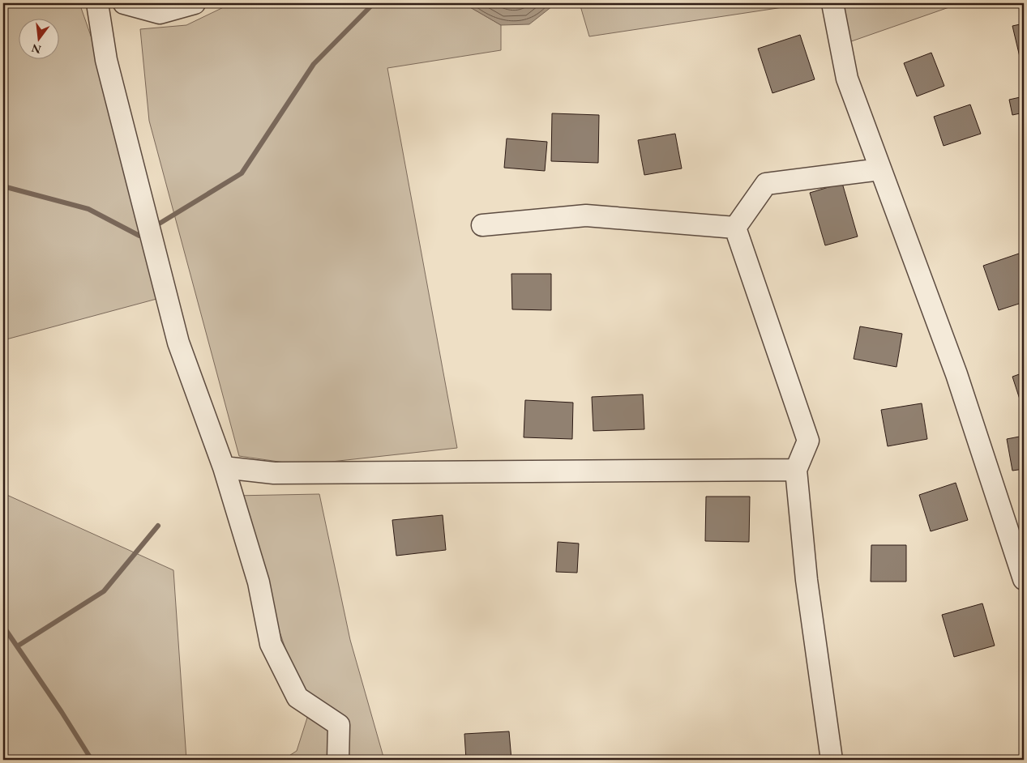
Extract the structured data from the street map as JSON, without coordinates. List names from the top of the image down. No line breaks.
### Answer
{"north":"bottom"}
